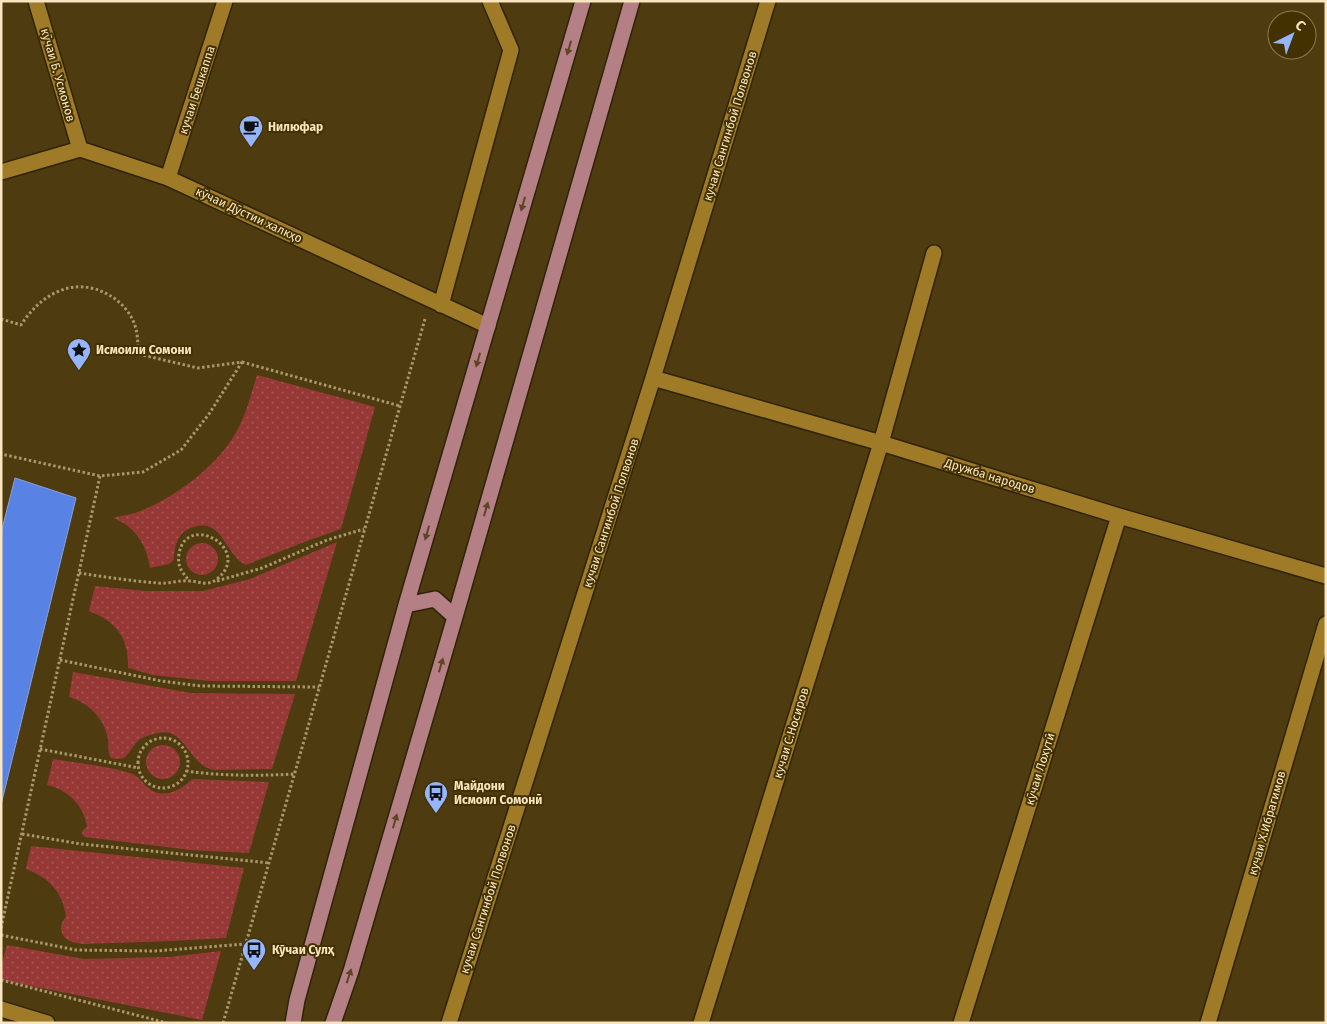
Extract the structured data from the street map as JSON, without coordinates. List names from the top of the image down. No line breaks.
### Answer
{"streets":{"street":["кӯчаи Б. Усмонов","кучаи Бешкаппа","кучаи Сангинбой Полвонов","кӯчаи Дӯстии халкҳо","Дружба народов","кучаи С.Носиров","кӯчаи Лохутӣ","кучаи Х.Ибрагимов"]},"crossings":[["кӯчаи Б. Усмонов","кӯчаи Дӯстии халкҳо"],["кучаи Бешкаппа","кӯчаи Дӯстии халкҳо"],["кучаи Сангинбой Полвонов","Дружба народов"],["Дружба народов","кучаи С.Носиров"],["Дружба народов","кӯчаи Лохутӣ"]],"places":{"cafe":["Нилюфар"],"place":["Исмоили Сомони"],"bus stop":["Майдони Исмоил Сомонӣ","Кӯчаи Сулҳ"]},"north":"top right"}
